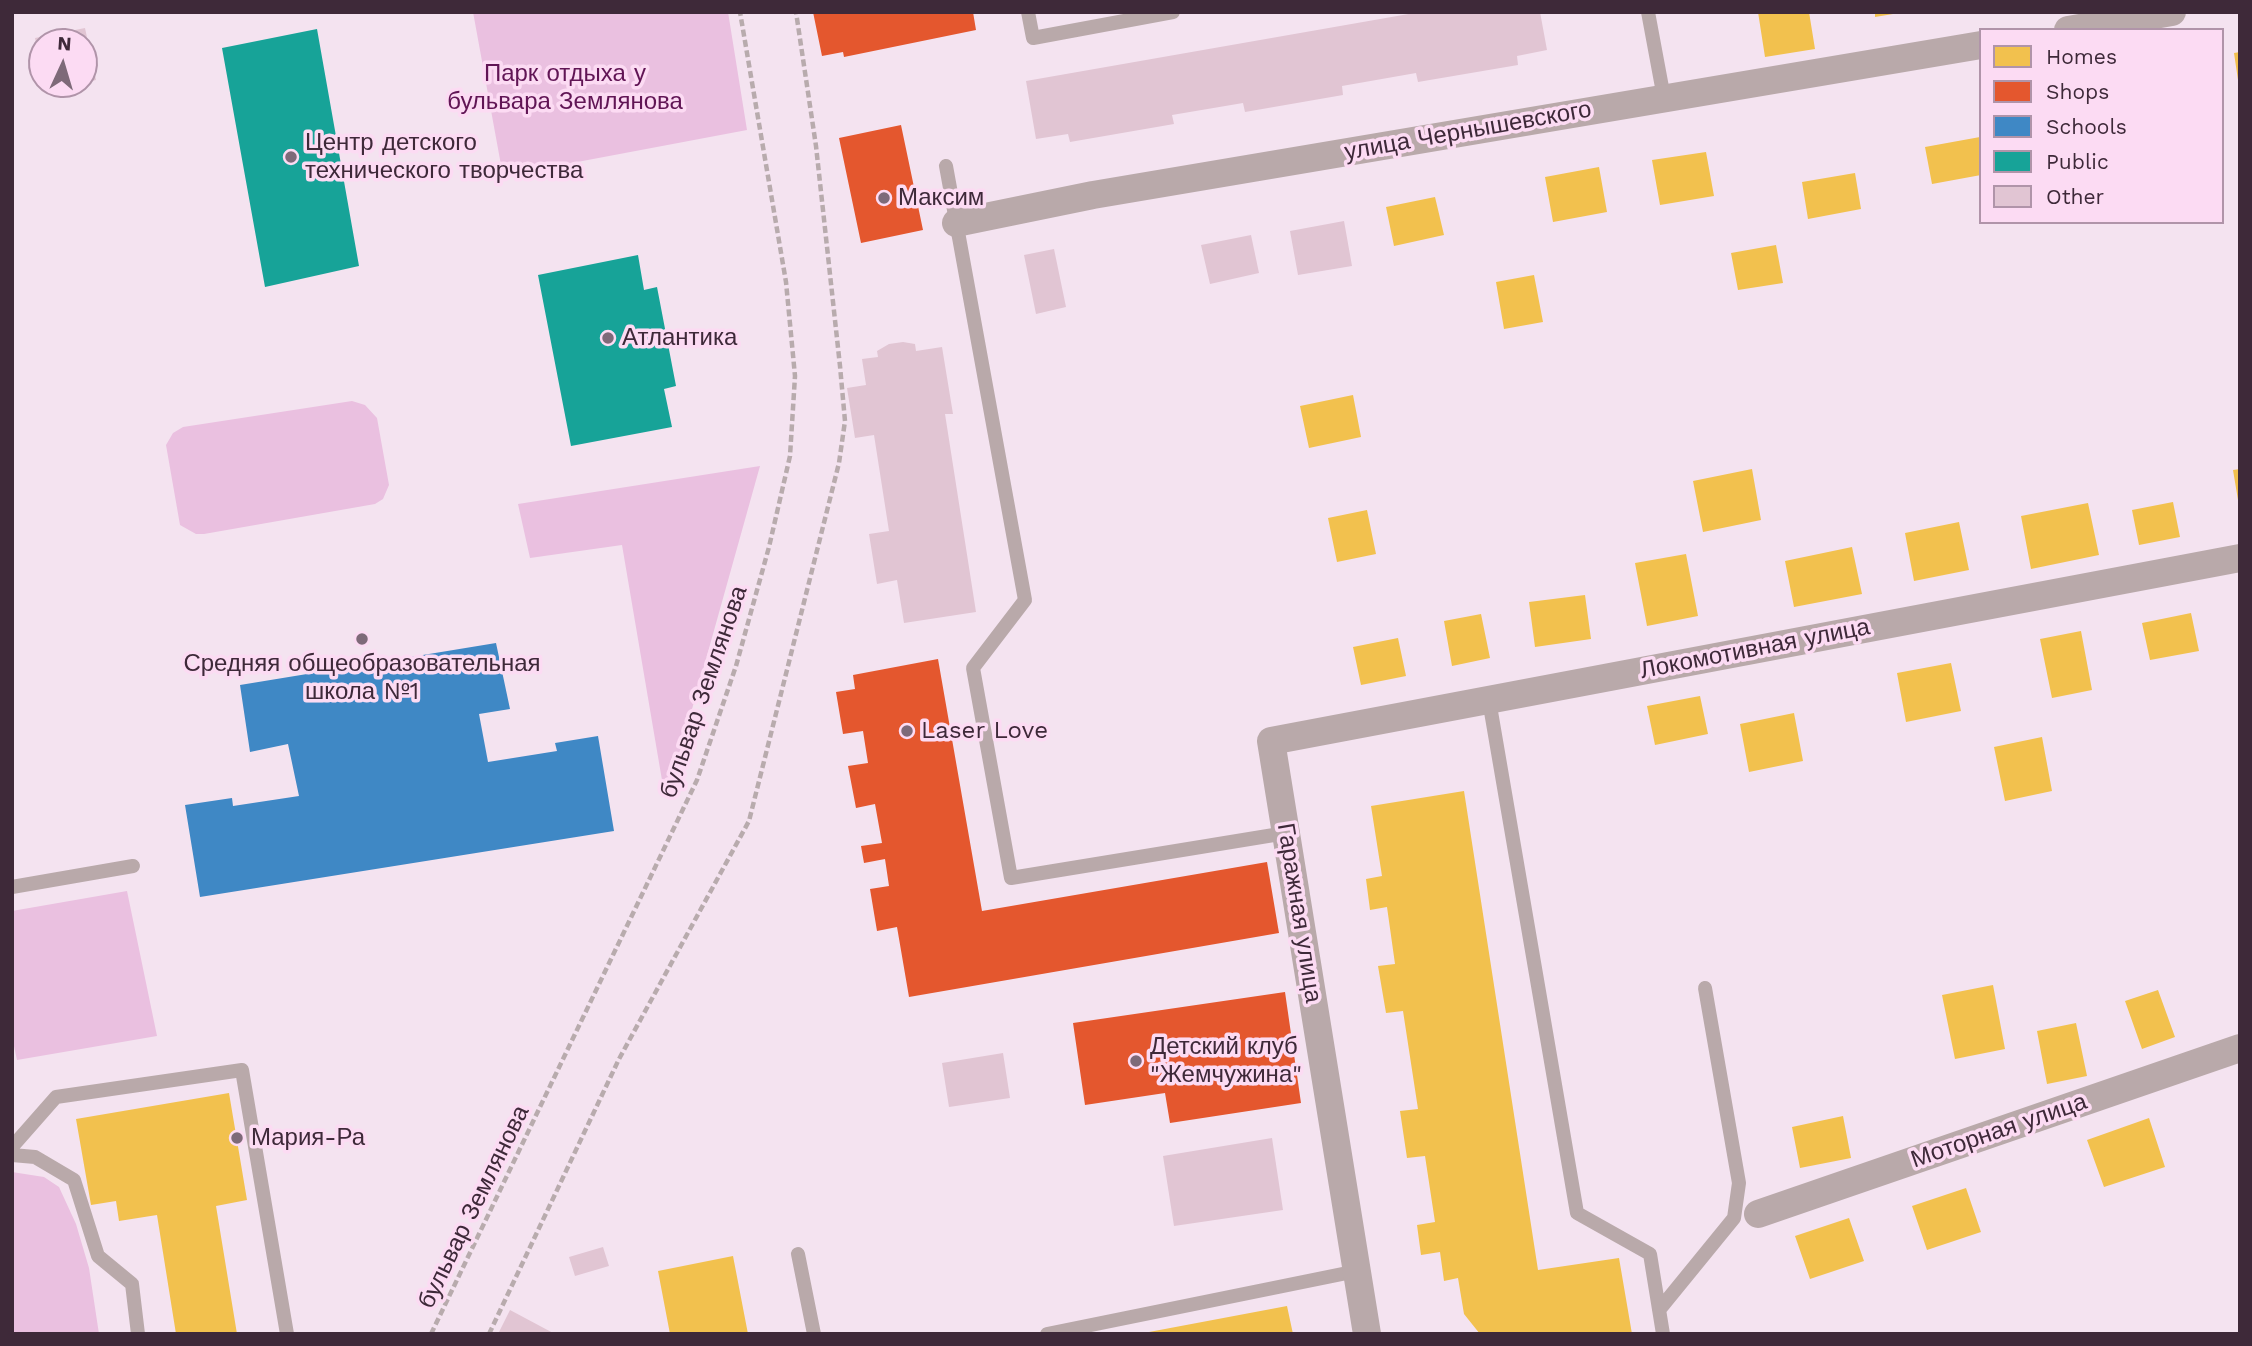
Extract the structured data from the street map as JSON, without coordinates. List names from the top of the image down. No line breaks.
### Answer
{"streets":{"street":["улица Чернышевского","Локомотивная улица","Гаражная улица","Моторная улица"],"path":["бульвар Землянова"]},"crossings":[["Локомотивная улица","Гаражная улица"]],"parks":["Парк отдыха у бульвара Землянова"],"places":["Центр детского технического творчества","Максим","Атлантика","Средняя общеобразовательная школа №1","Laser Love","Детский клуб \"Жемчужина\"","Мария-Ра"],"legend":["Homes","Shops","Schools","Public","Other"],"north":"top"}
